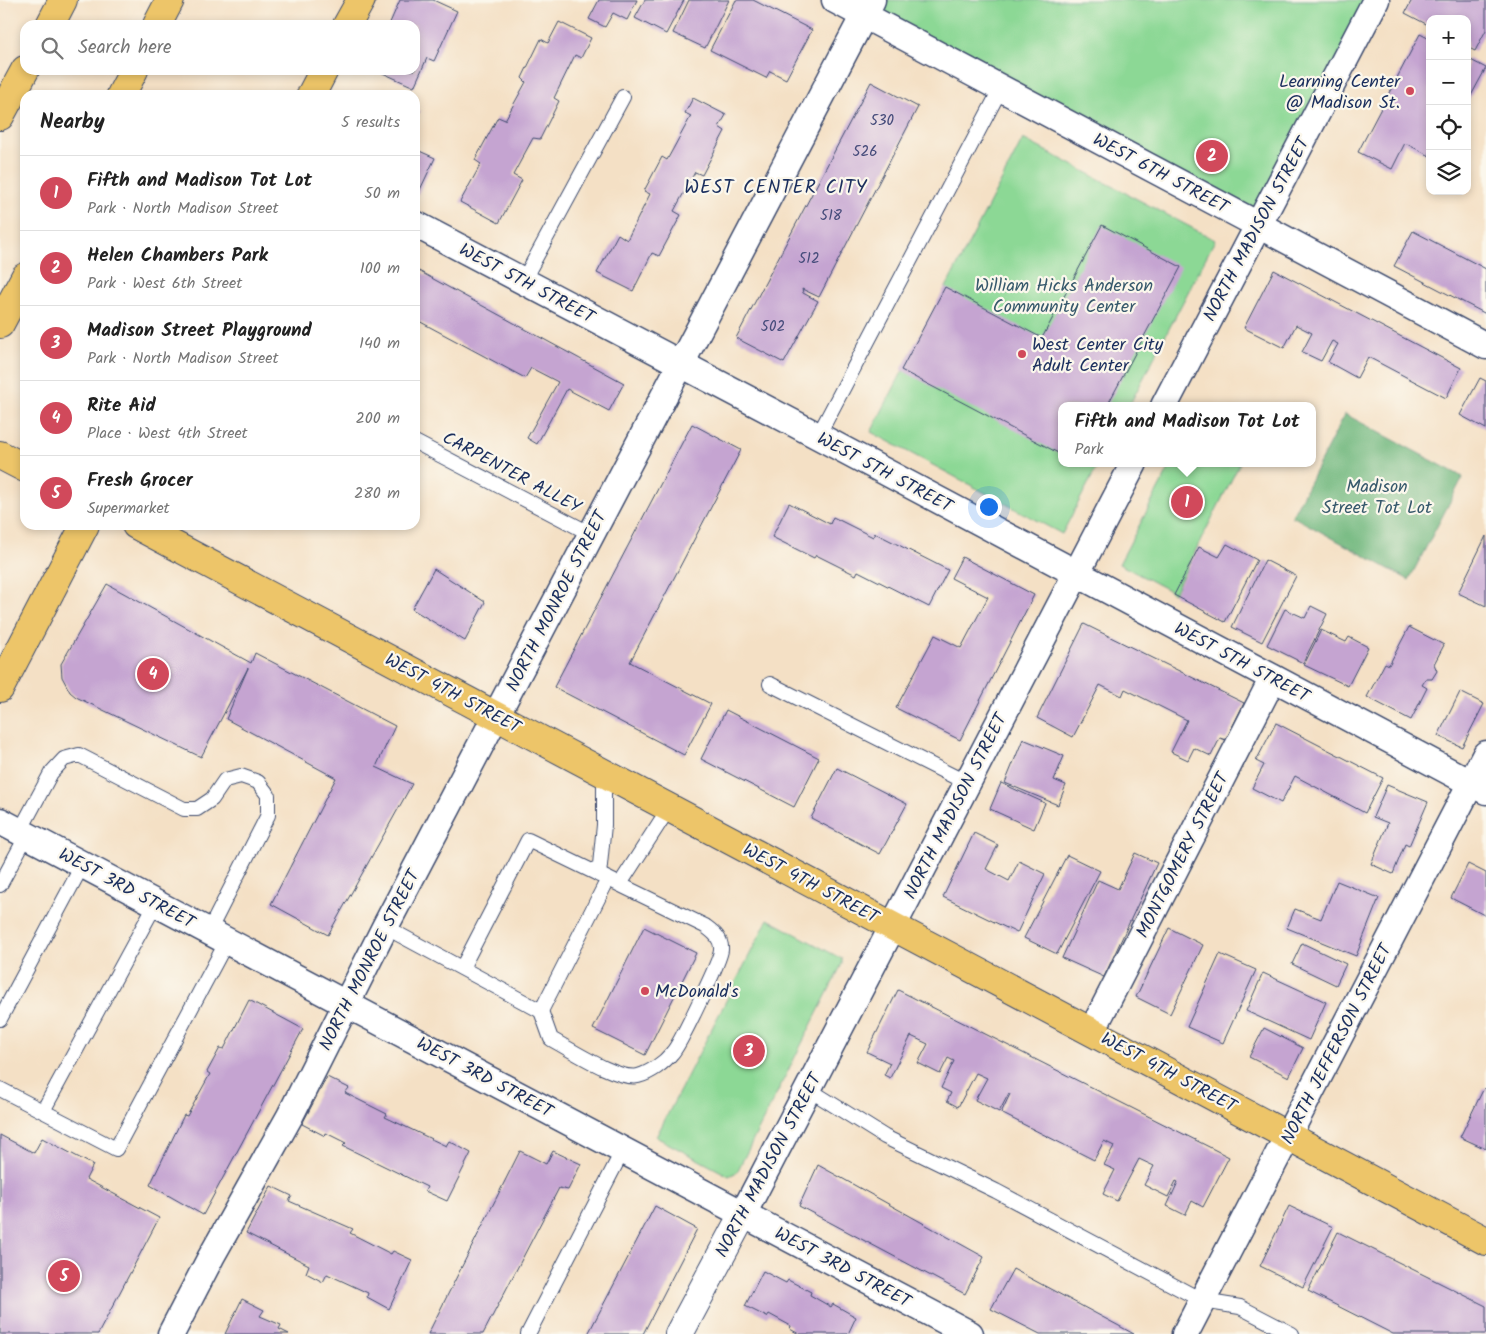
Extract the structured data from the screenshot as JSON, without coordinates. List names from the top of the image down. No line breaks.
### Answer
{"streets":{"main road":["WEST 4TH STREET"],"street":["WEST 6TH STREET","NORTH MADISON STREET","WEST 5TH STREET","NORTH MONROE STREET","MONTGOMERY STREET","WEST 3RD STREET","NORTH JEFFERSON STREET"],"lane":["CARPENTER ALLEY"]},"crossings":[["WEST 6TH STREET","NORTH MADISON STREET"],["WEST 6TH STREET","NORTH MONROE STREET"],["NORTH MADISON STREET","WEST 5TH STREET"],["NORTH MADISON STREET","WEST 4TH STREET"],["NORTH MADISON STREET","WEST 3RD STREET"],["WEST 5TH STREET","NORTH MONROE STREET"],["WEST 5TH STREET","MONTGOMERY STREET"],["WEST 5TH STREET","NORTH JEFFERSON STREET"],["CARPENTER ALLEY","NORTH MONROE STREET"],["NORTH MONROE STREET","WEST 4TH STREET"],["NORTH MONROE STREET","WEST 3RD STREET"],["WEST 4TH STREET","MONTGOMERY STREET"],["WEST 4TH STREET","NORTH JEFFERSON STREET"]],"districts":["WEST CENTER CITY"],"parks":["William Hicks Anderson Community Center","Madison Street Tot Lot"],"places":["Learning Center @ Madison St.","West Center City Adult Center","McDonald's"],"house_numbers":["530","526","518","512","502"],"page":{"map_buttons":["+","−"],"search":"Search here","heading":["Nearby","5 results"],"pins":["2","1","4","3","5"],"list":[{"mark":"1","name":"Fifth and Madison Tot Lot","note":"Park · North Madison Street","value":"50 m"},{"mark":"2","name":"Helen Chambers Park","note":"Park · West 6th Street","value":"100 m"},{"mark":"3","name":"Madison Street Playground","note":"Park · North Madison Street","value":"140 m"},{"mark":"4","name":"Rite Aid","note":"Place · West 4th Street","value":"200 m"},{"mark":"5","name":"Fresh Grocer","note":"Supermarket","value":"280 m"}],"popup":["Fifth and Madison Tot Lot","Park"]}}
